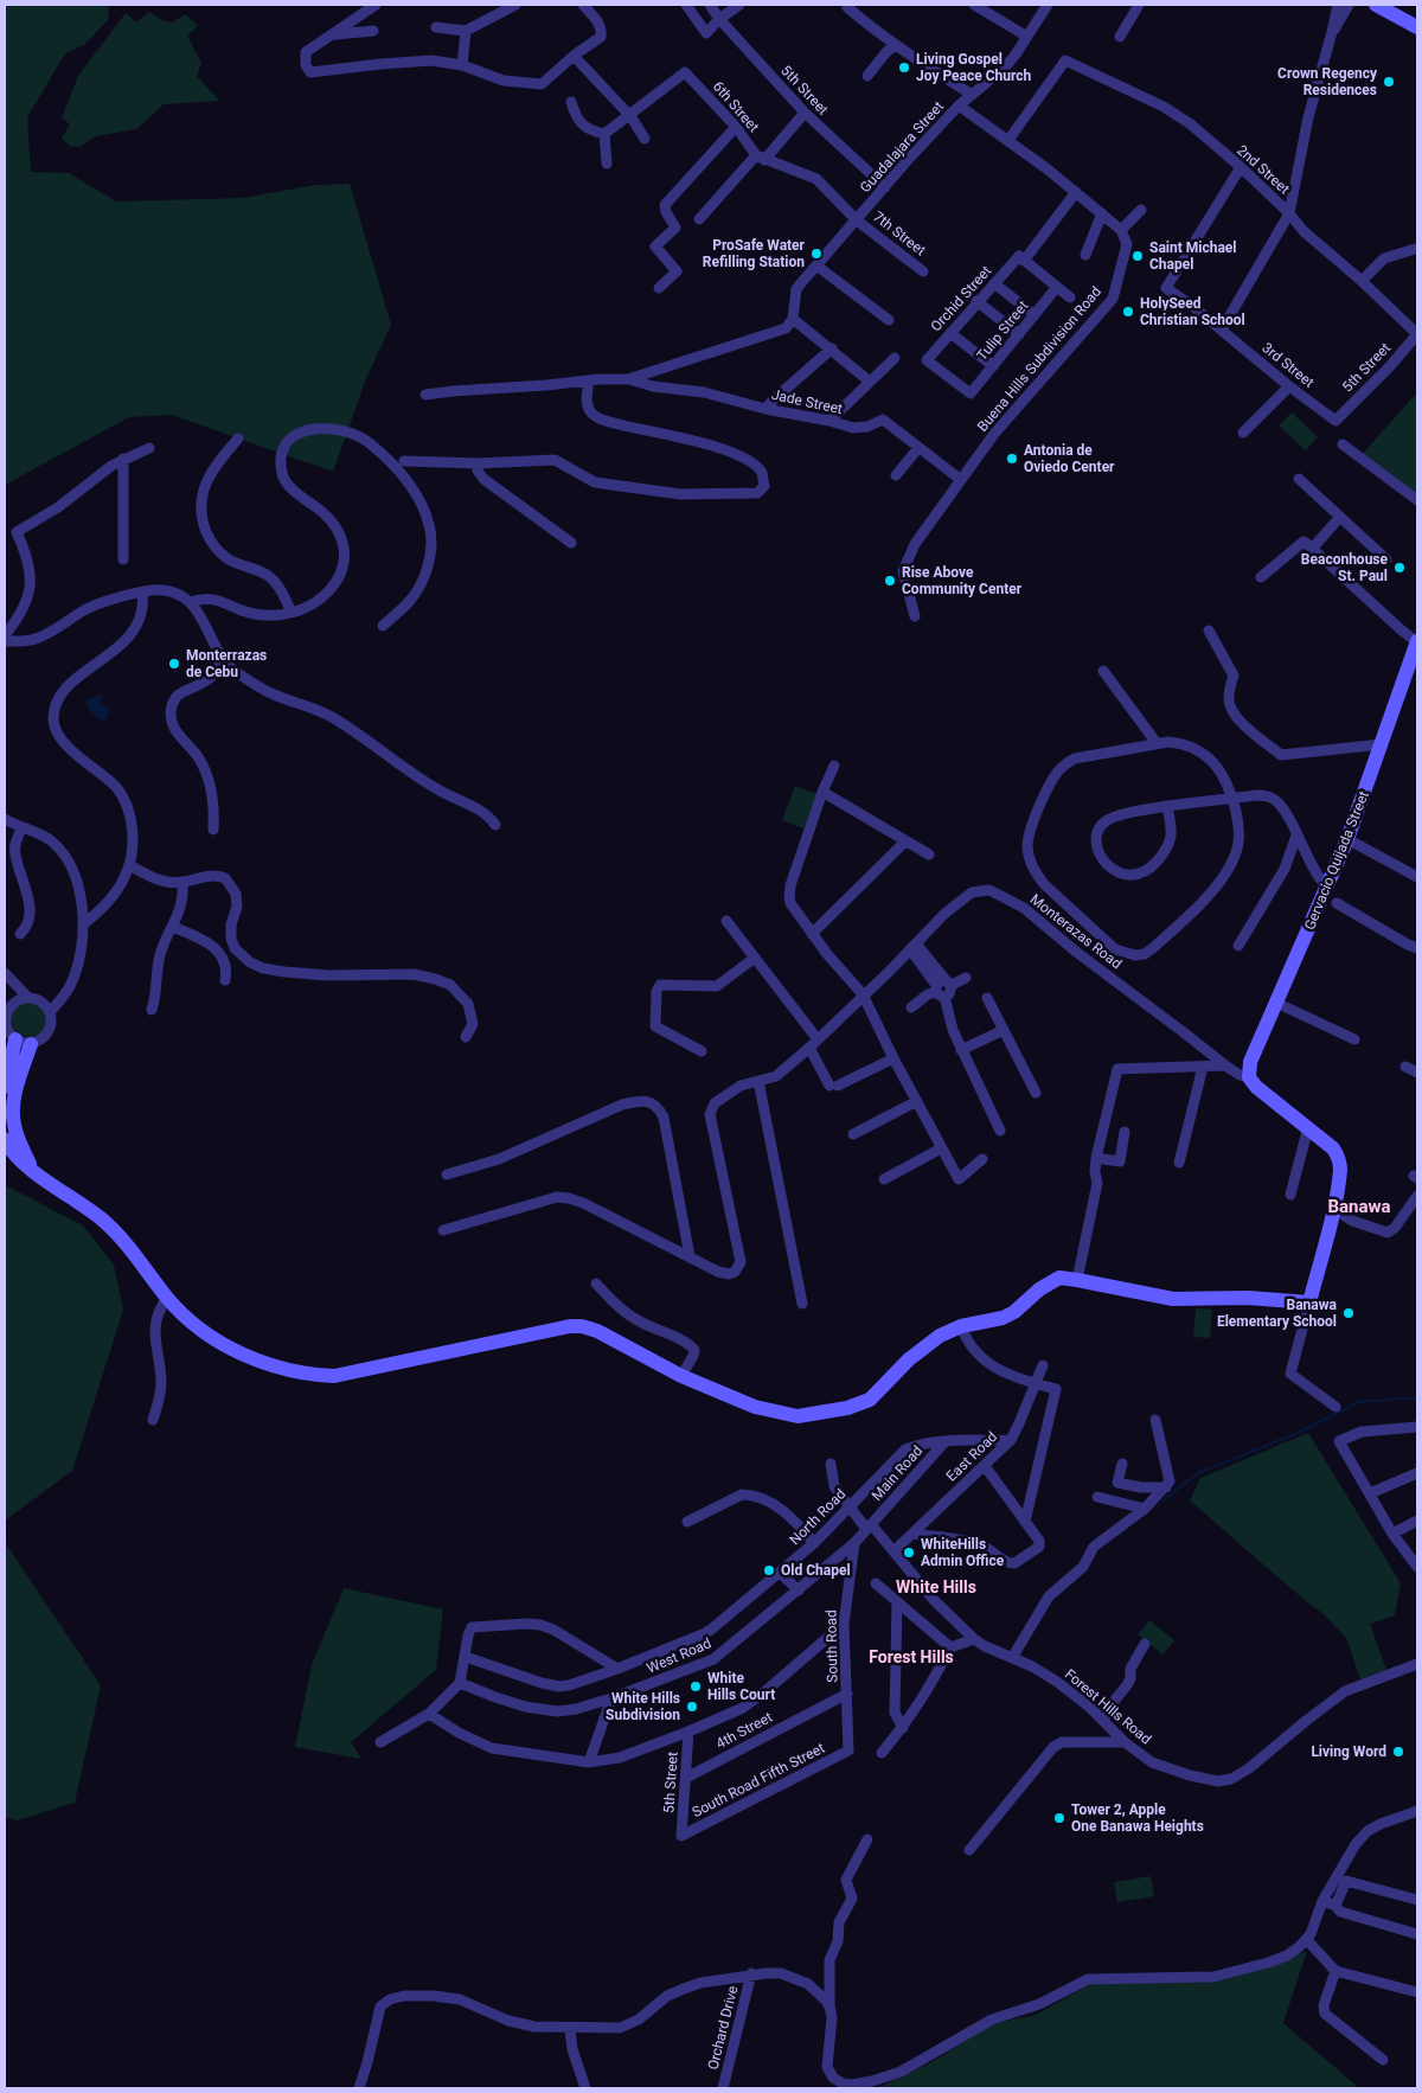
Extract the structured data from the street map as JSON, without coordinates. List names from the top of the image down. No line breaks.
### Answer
{"streets":{"street":["5th Street","6th Street","Guadalajara Street","2nd Street","7th Street","Orchid Street","Tulip Street","Buena Hills Subdivision Road","3rd Street","Jade Street","Gervacio Quijada Street","Monterazas Road","East Road","Main Road","North Road","South Road","West Road","Forest Hills Road","4th Street","South Road Fifth Street","Orchard Drive"]},"crossings":[["5th Street","Guadalajara Street"],["5th Street","2nd Street"],["5th Street","3rd Street"],["5th Street","4th Street"],["5th Street","South Road Fifth Street"],["Guadalajara Street","7th Street"],["2nd Street","3rd Street"],["Orchid Street","Tulip Street"],["Buena Hills Subdivision Road","Jade Street"],["Gervacio Quijada Street","Monterazas Road"],["East Road","North Road"],["East Road","Forest Hills Road"],["Main Road","North Road"],["Main Road","West Road"],["Main Road","Forest Hills Road"],["North Road","Forest Hills Road"],["South Road","West Road"],["South Road","4th Street"],["South Road","South Road Fifth Street"],["West Road","Forest Hills Road"]],"districts":["Banawa","White Hills","Forest Hills"],"places":["Living Gospel Joy Peace Church","Crown Regency Residences","ProSafe Water Refilling Station","Saint Michael Chapel","HolySeed Christian School","Antonia de Oviedo Center","Beaconhouse St. Paul","Rise Above Community Center","Monterrazas de Cebu","Banawa Elementary School","WhiteHills Admin Office","Old Chapel","White Hills Court","White Hills Subdivision","Living Word","Tower 2, Apple One Banawa Heights"]}
